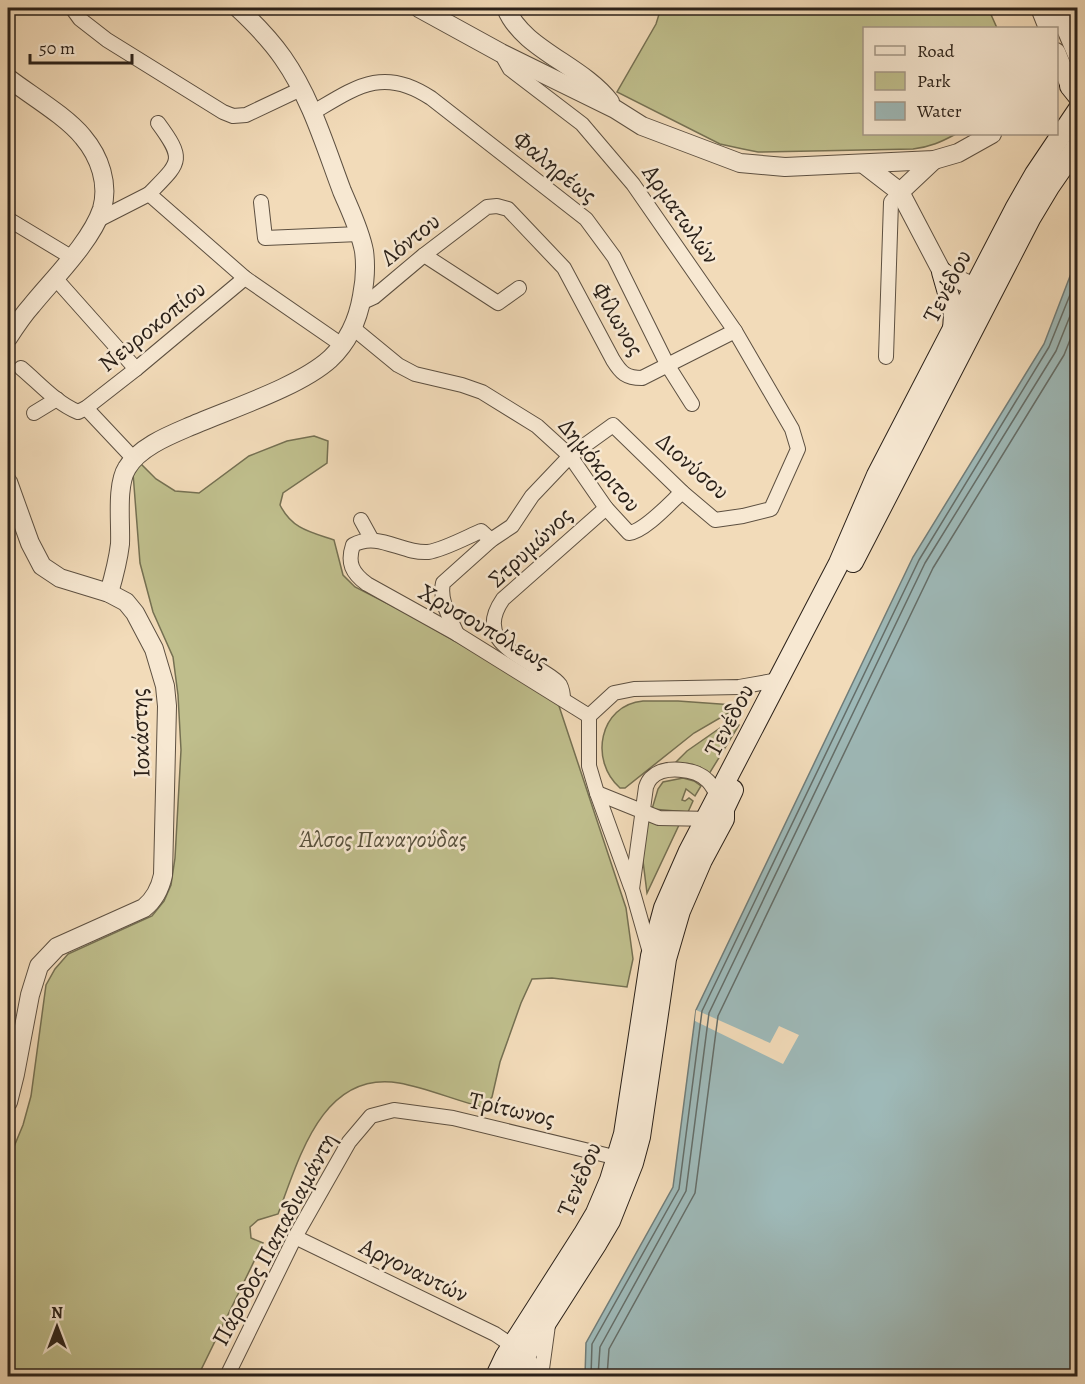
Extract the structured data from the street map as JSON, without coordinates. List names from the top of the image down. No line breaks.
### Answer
{"streets":{"main road":["Τενέδου"],"street":["Φαληρέως","Αρματωλών","Λόντου","Φίλωνος","Νευροκοπίου","Δημόκριτου","Διονύσου","Στρυμώνος","Χρυσουπόλεως","Ιοκάστης","Τρίτωνος","Πάροδος Παπαδιαμάντη","Αργοναυτών"]},"crossings":[["Φαληρέως","Φίλωνος"],["Αρματωλών","Φίλωνος"],["Αρματωλών","Διονύσου"],["Λόντου","Φίλωνος"],["Τενέδου","Τρίτωνος"],["Τενέδου","Αργοναυτών"],["Δημόκριτου","Διονύσου"],["Δημόκριτου","Στρυμώνος"],["Διονύσου","Στρυμώνος"],["Στρυμώνος","Χρυσουπόλεως"],["Τρίτωνος","Πάροδος Παπαδιαμάντη"],["Πάροδος Παπαδιαμάντη","Αργοναυτών"]],"parks":["Άλσος Παναγούδας"],"legend":["Road","Park","Water"],"scale_bar":"50 m","north":"top"}
